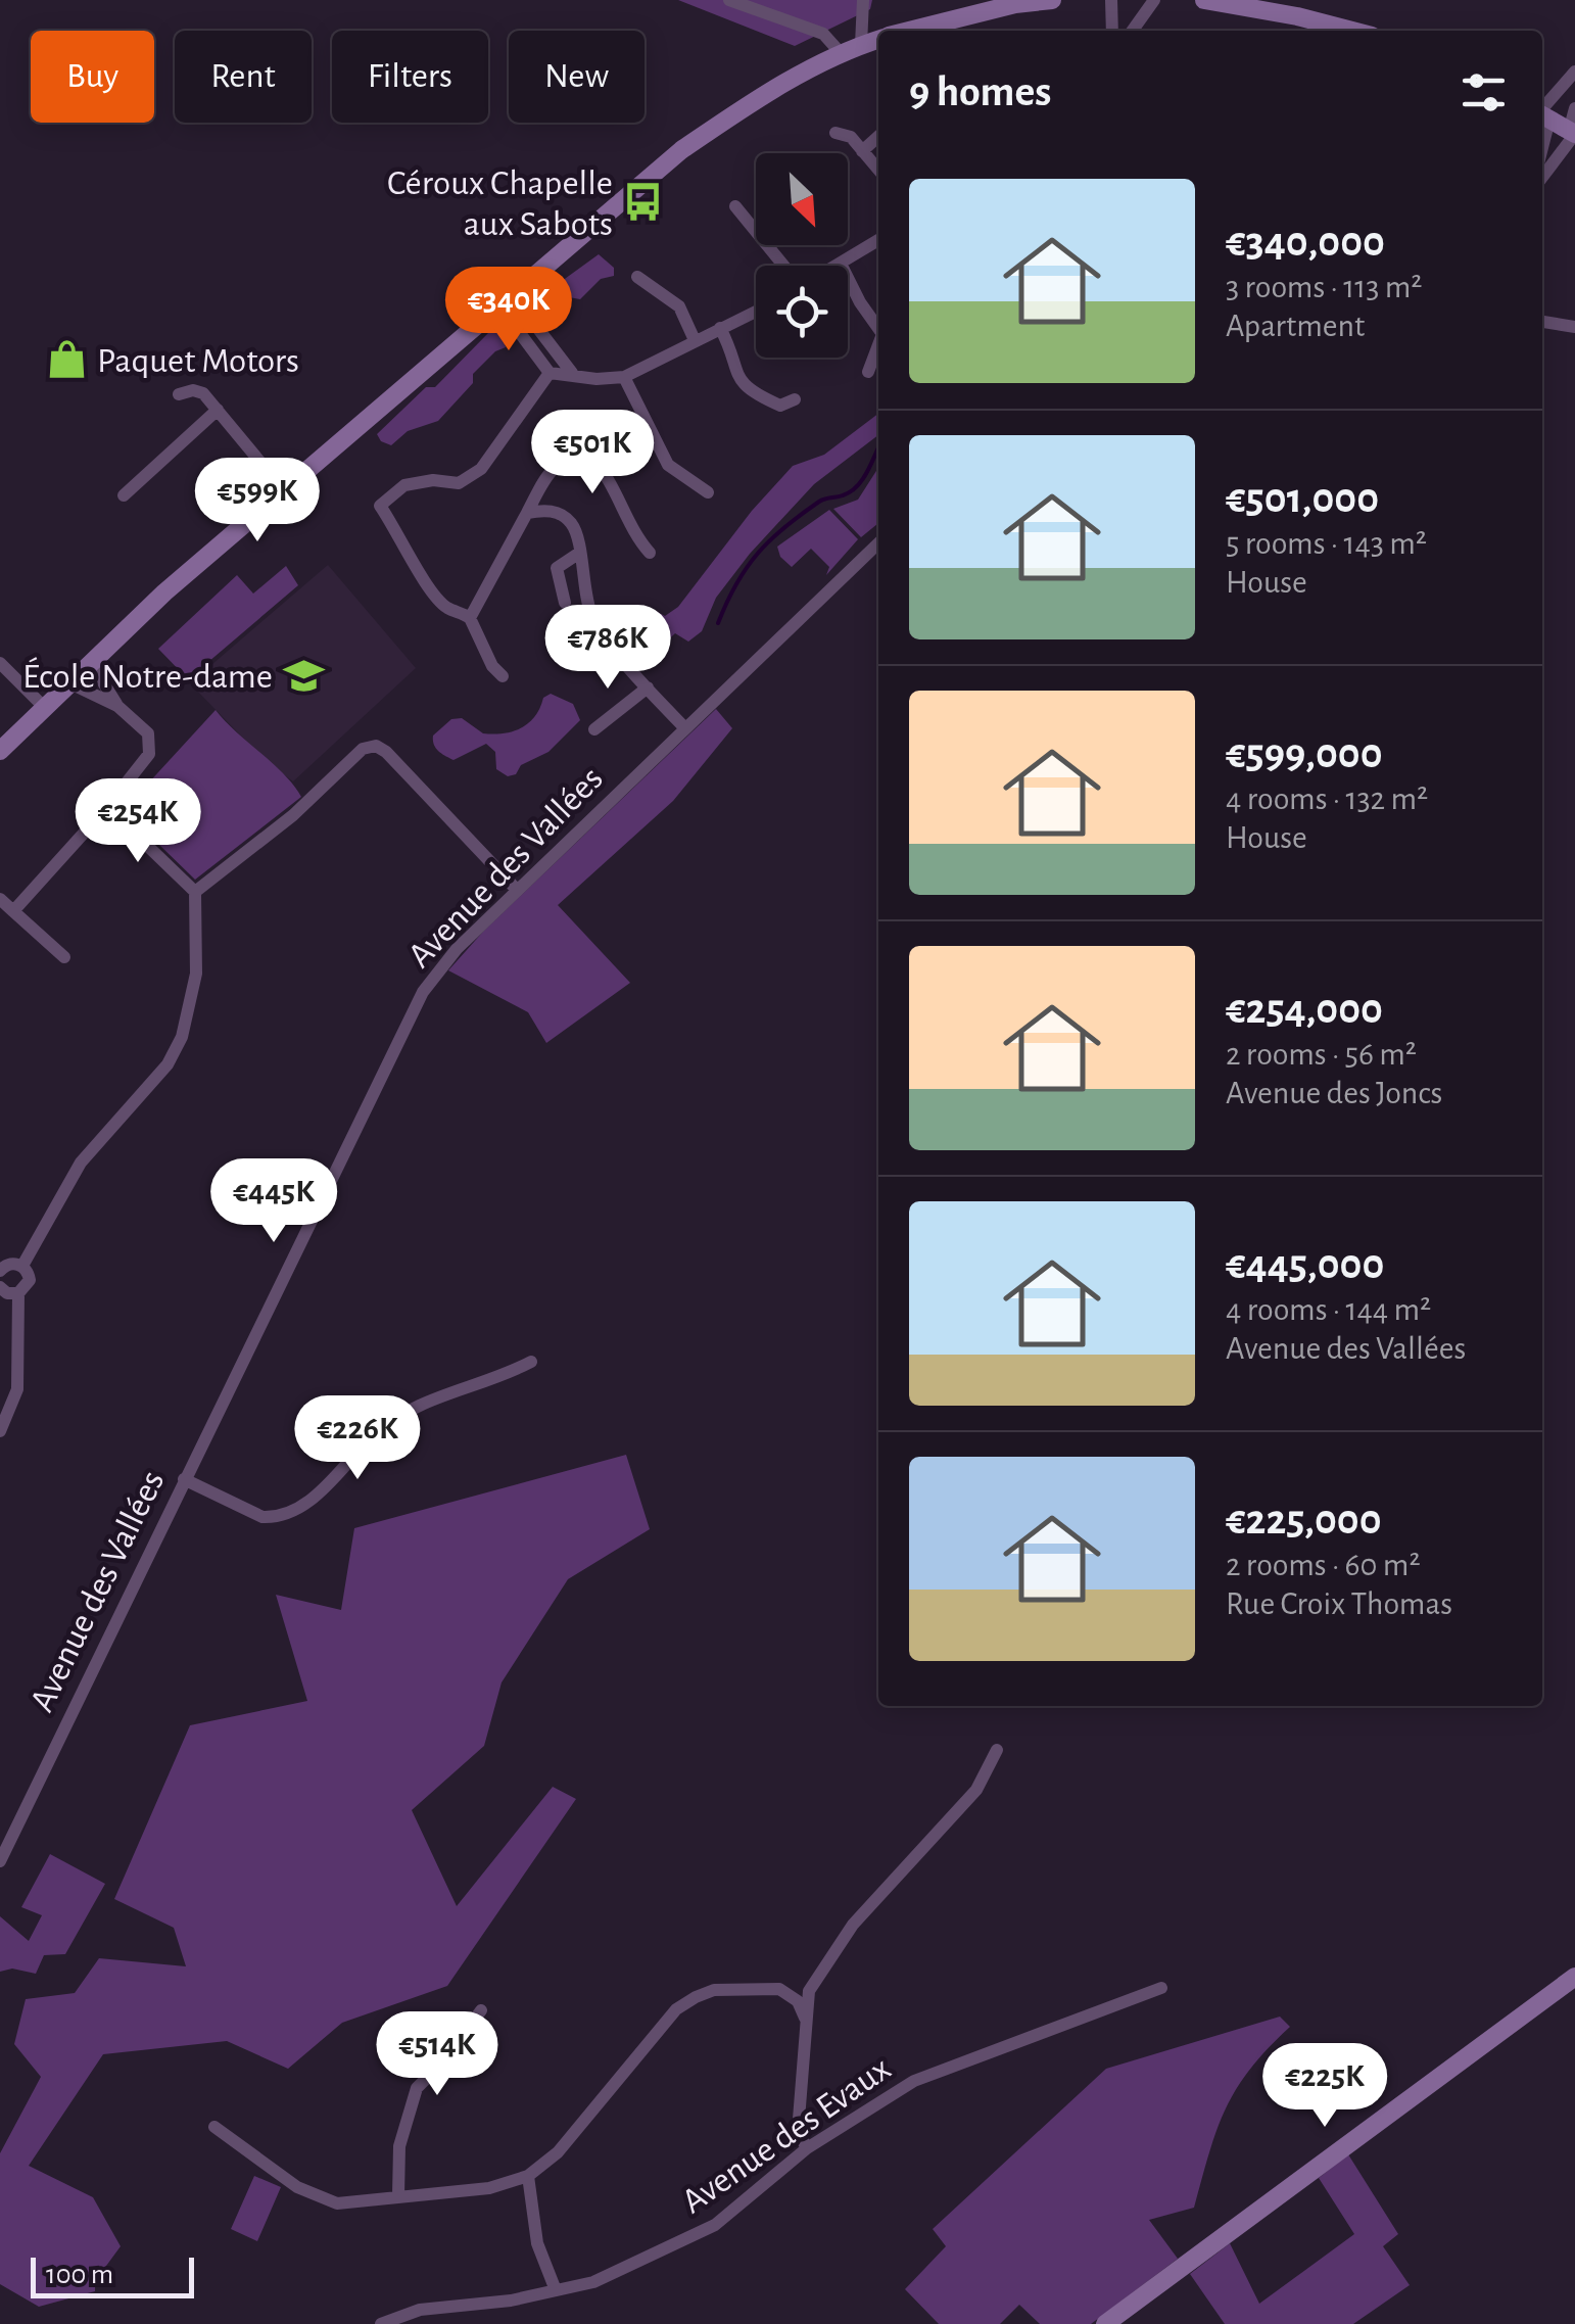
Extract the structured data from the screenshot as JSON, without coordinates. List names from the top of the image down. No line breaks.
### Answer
{"streets":{"street":["Avenue des Vallées","Avenue des Evaux"]},"places":{"bus stop":["Céroux Chapelle aux Sabots"],"shop":["Paquet Motors"],"school or university":["École Notre-dame"]},"scale_bar":"100 m","north":"bottom right","page":{"chip":["Buy","Rent","Filters","New"],"heading":"9 homes","list":[{"name":"€340,000","note":"3 rooms · 113 m² · Apartment"},{"name":"€501,000","note":"5 rooms · 143 m² · House"},{"name":"€599,000","note":"4 rooms · 132 m² · House"},{"name":"€254,000","note":"2 rooms · 56 m² · Avenue des Joncs"},{"name":"€445,000","note":"4 rooms · 144 m² · Avenue des Vallées"},{"name":"€225,000","note":"2 rooms · 60 m² · Rue Croix Thomas"}],"price":["€340K","€501K","€599K","€786K","€254K","€445K","€226K","€514K","€225K"],"scale":"100 m"}}
